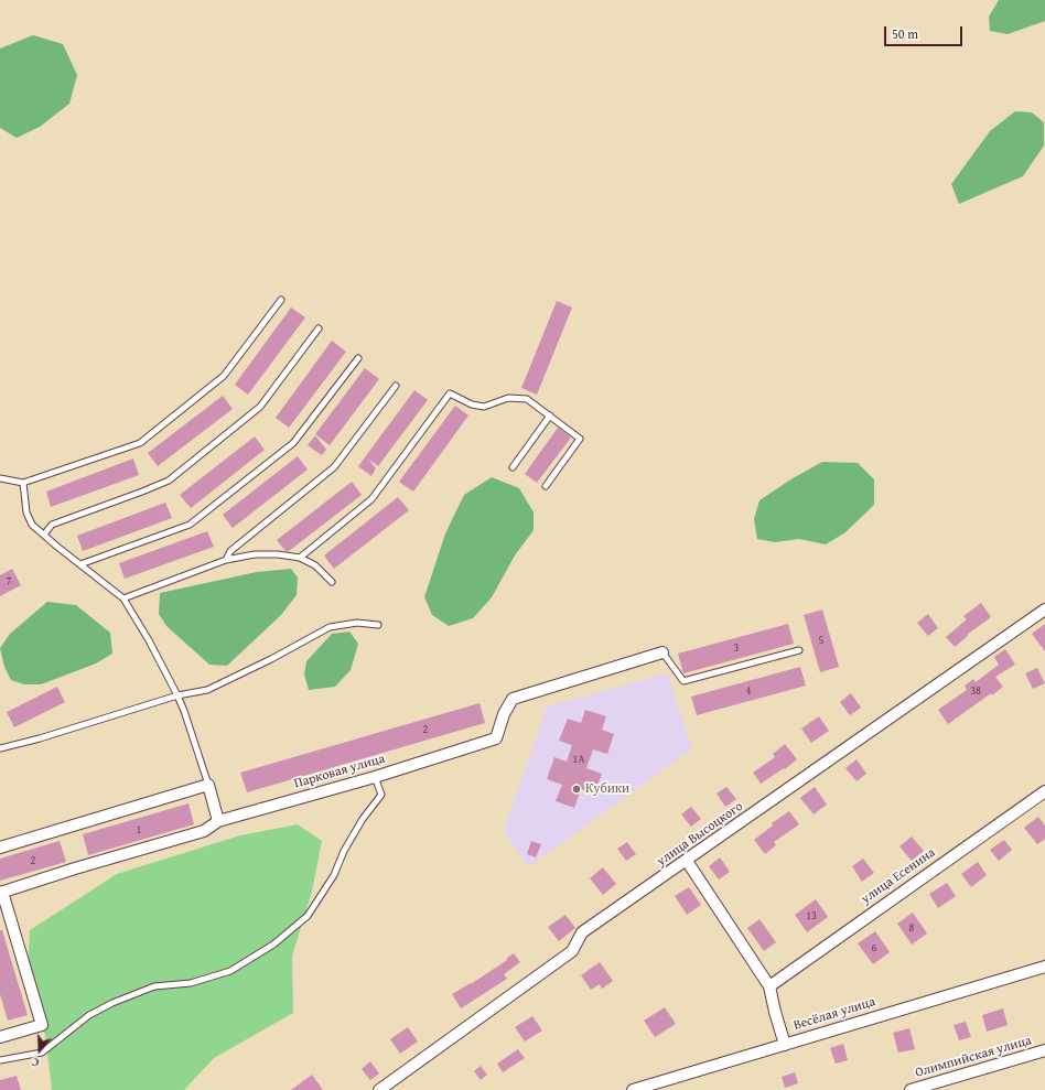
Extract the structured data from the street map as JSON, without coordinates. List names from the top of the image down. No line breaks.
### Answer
{"streets":{"street":["Парковая улица","улица Высоцкого","улица Есенина","Весёлая улица","Олимпийская улица"]},"places":["Кубики"],"house_numbers":["7","5","3","4","38","2","1А","1","2","13","8","6"],"scale_bar":"50 m","north":"bottom"}
